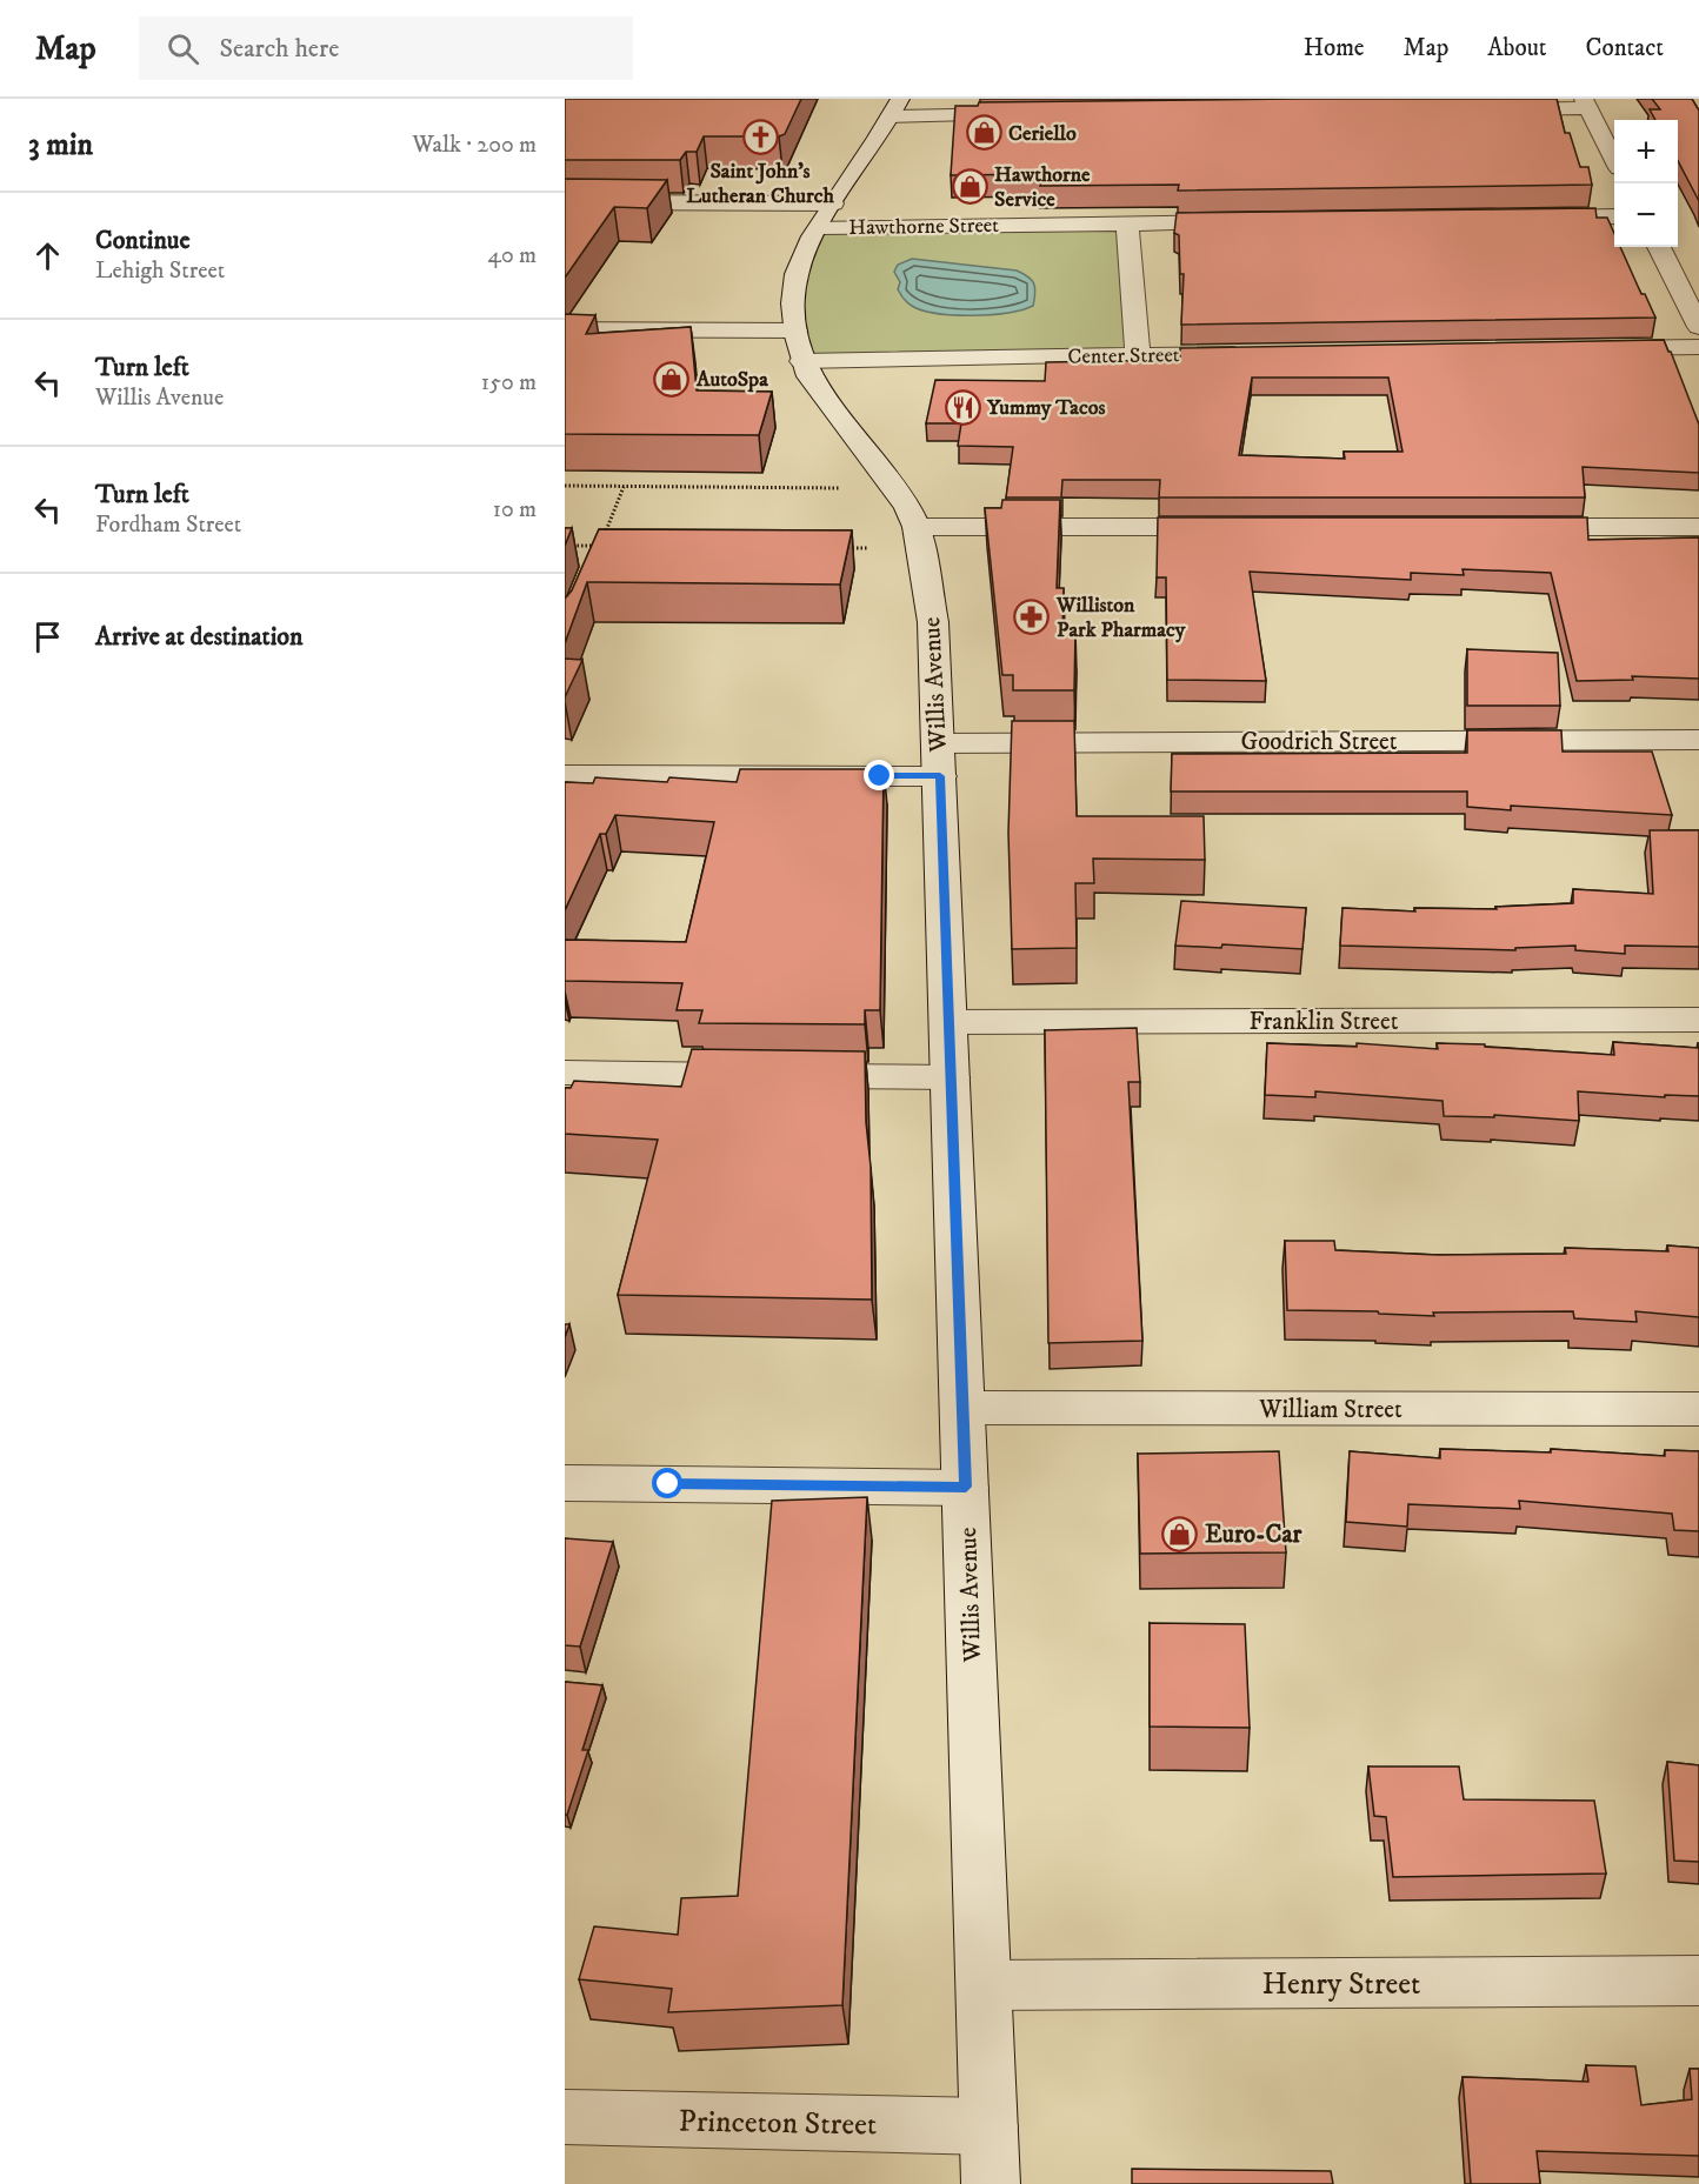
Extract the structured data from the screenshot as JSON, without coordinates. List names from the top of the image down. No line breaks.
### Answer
{"streets":{"street":["Hawthorne Street","Center Street","Willis Avenue","Goodrich Street","Franklin Street","William Street","Henry Street","Princeton Street"]},"crossings":[["Hawthorne Street","Willis Avenue"],["Center Street","Willis Avenue"],["Willis Avenue","Goodrich Street"],["Willis Avenue","Franklin Street"],["Willis Avenue","William Street"],["Willis Avenue","Henry Street"],["Willis Avenue","Princeton Street"]],"places":{"shop":["Ceriello","Hawthorne Service","AutoSpa","Euro-Car"],"church":["Saint John's Lutheran Church"],"restaurant":["Yummy Tacos"],"pharmacy":["Williston Park Pharmacy"]},"page":{"header":"Map","search":"Search here","nav":["Home","Map","About","Contact"],"heading":["3 min","Walk · 200 m"],"map_buttons":["+","−"],"list":[["Continue","Lehigh Street","40 m"],["Turn left","Willis Avenue","150 m"],["Turn left","Fordham Street","10 m"],"Arrive at destination"]}}
